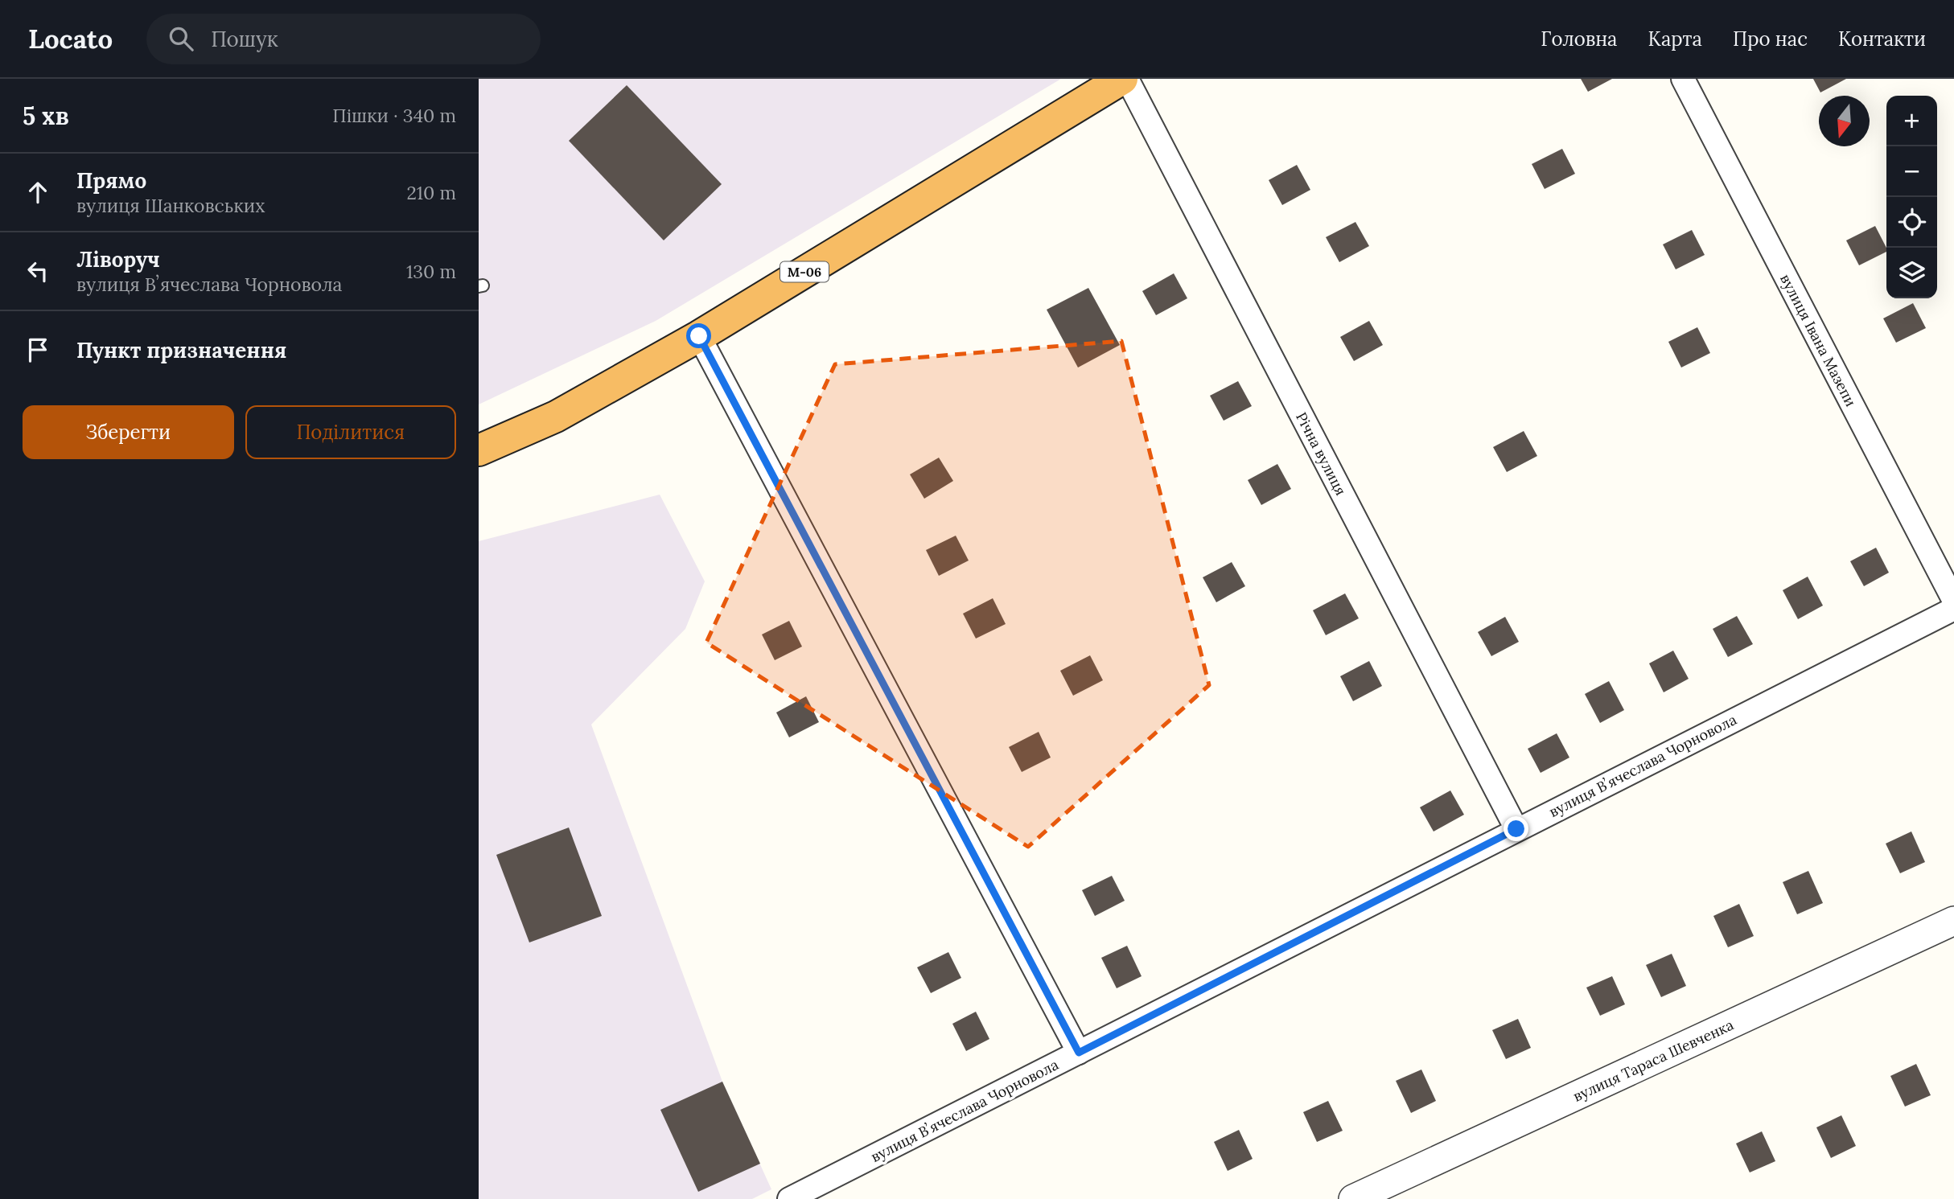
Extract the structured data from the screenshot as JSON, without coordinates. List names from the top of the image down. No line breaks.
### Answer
{"streets":{"highway":["М-06"],"street":["вулиця Івана Мазепи","Річна вулиця","вулиця Вʼячеслава Чорновола","вулиця Тараса Шевченка"]},"crossings":[["Річна вулиця","вулиця Вʼячеслава Чорновола"]],"north":"bottom","page":{"header":"Locato","search":"Пошук","nav":["Головна","Карта","Про нас","Контакти"],"heading":["5 хв","Пішки · 340 m"],"map_buttons":["+","−"],"list":[["Прямо","вулиця Шанковських","210 m"],["Ліворуч","вулиця Вʼячеслава Чорновола","130 m"],"Пункт призначення"],"buttons":["Зберегти","Поділитися"]}}
